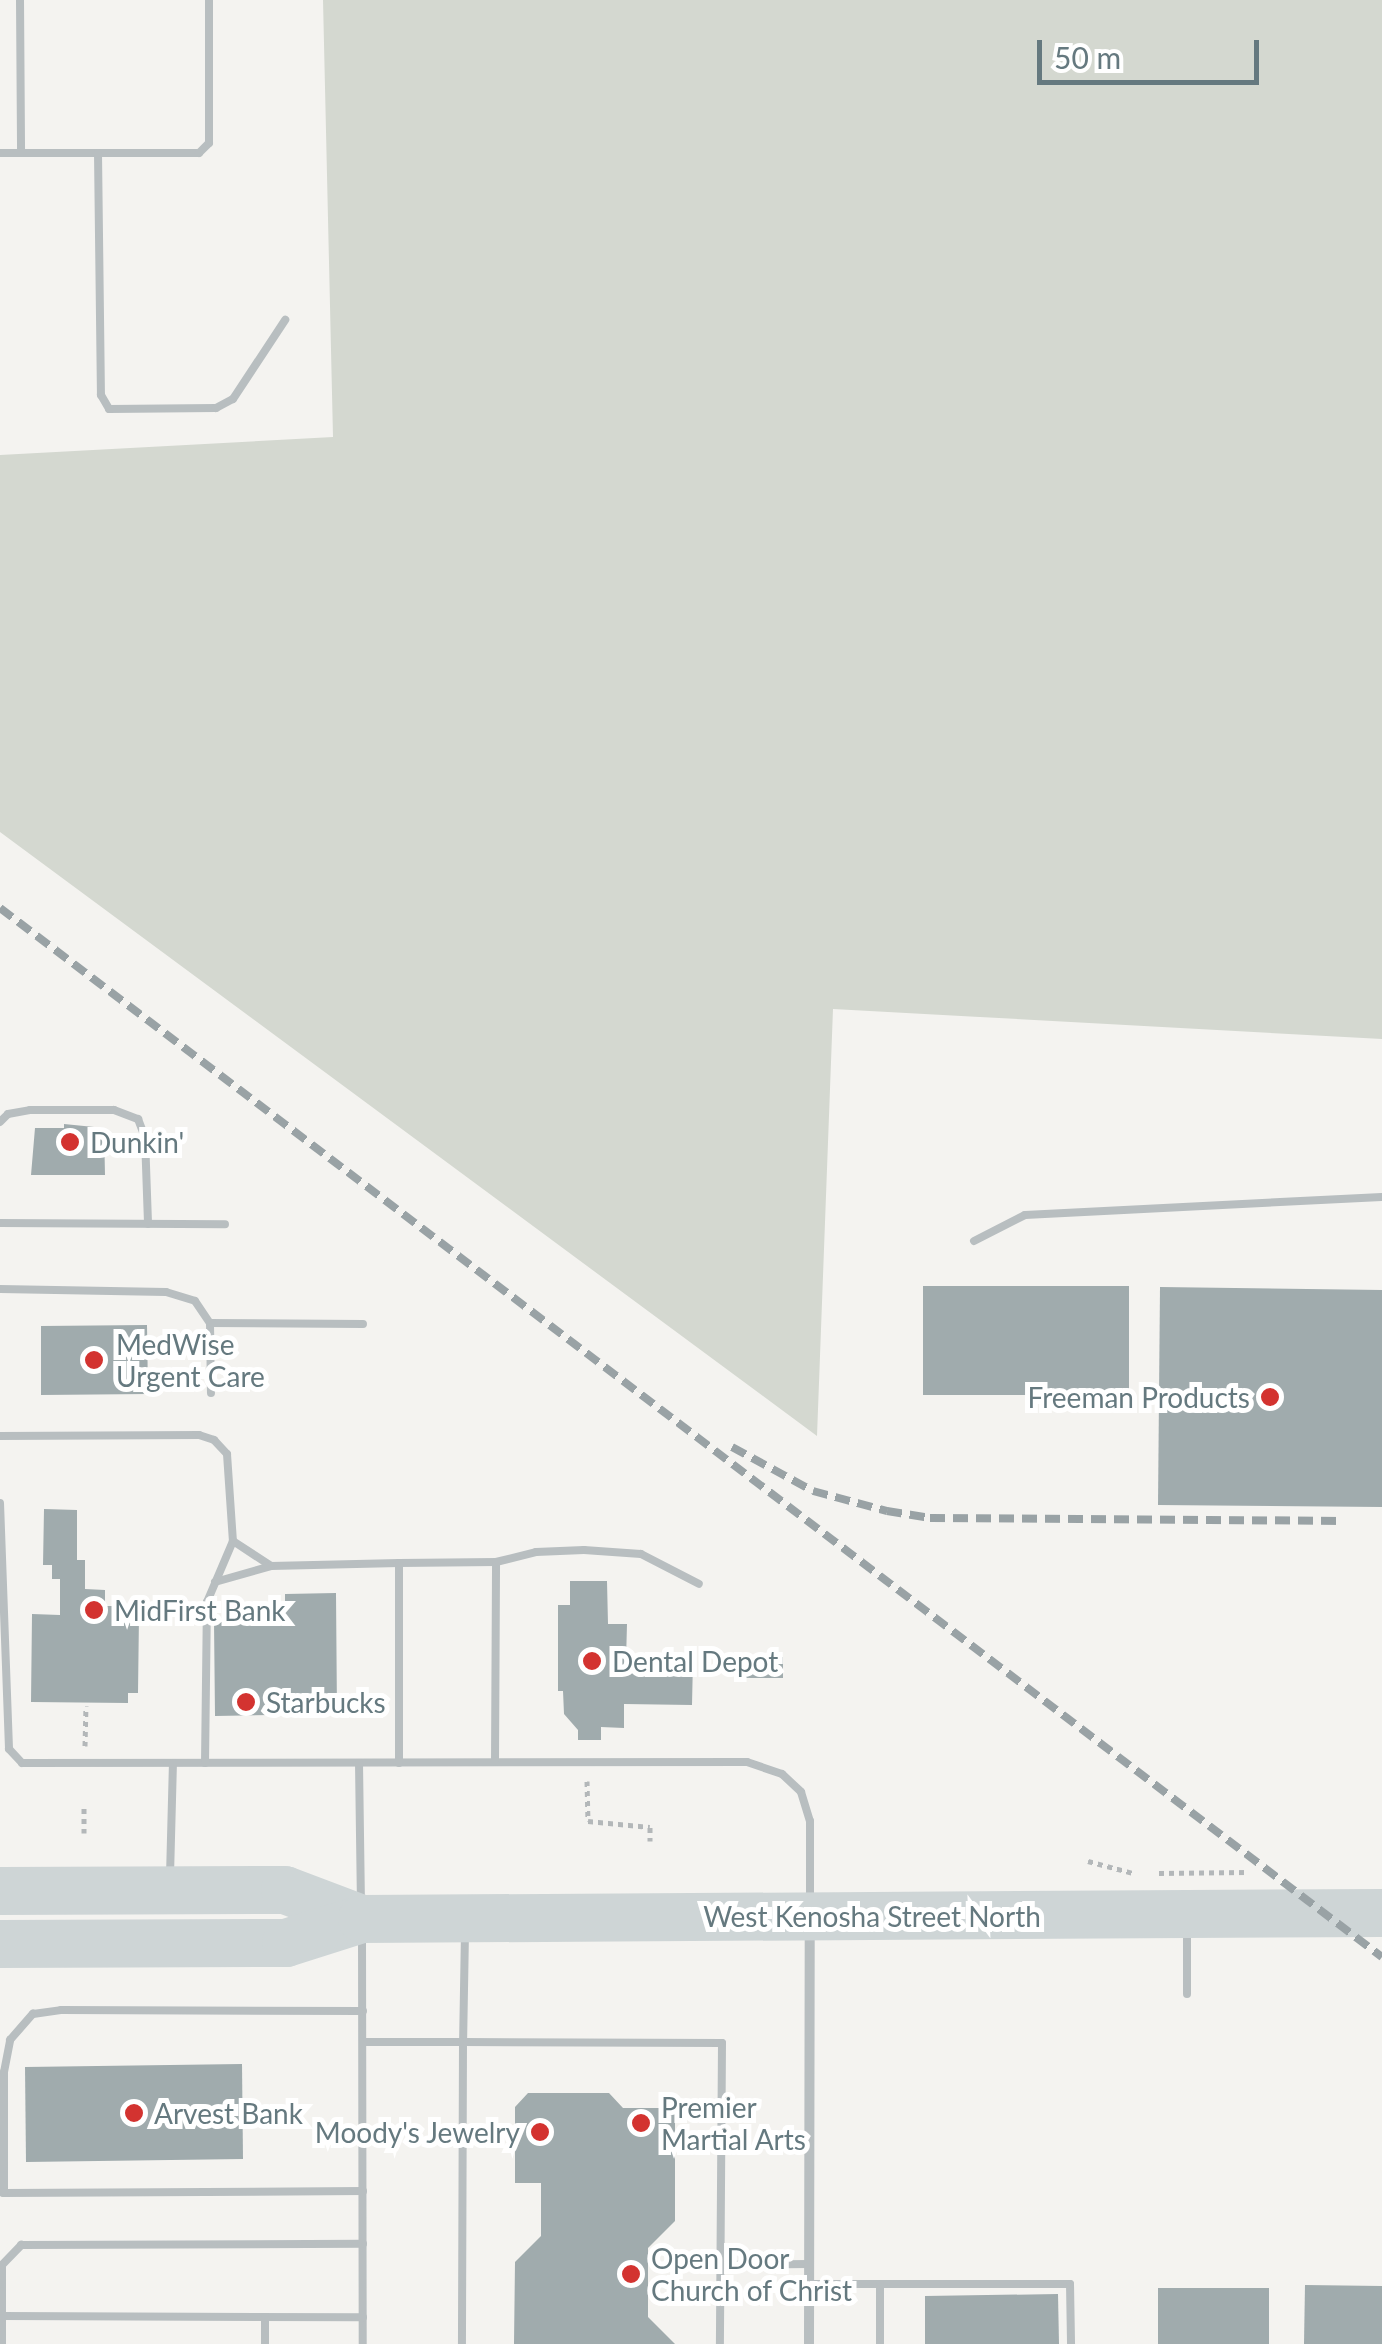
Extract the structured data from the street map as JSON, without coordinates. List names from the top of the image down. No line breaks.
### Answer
{"streets":{"main road":["West Kenosha Street North"]},"places":["Dunkin'","MedWise Urgent Care","Freeman Products","MidFirst Bank","Dental Depot","Starbucks","Arvest Bank","Premier Martial Arts","Moody's Jewelry","Open Door Church of Christ"],"scale_bar":"50 m"}
